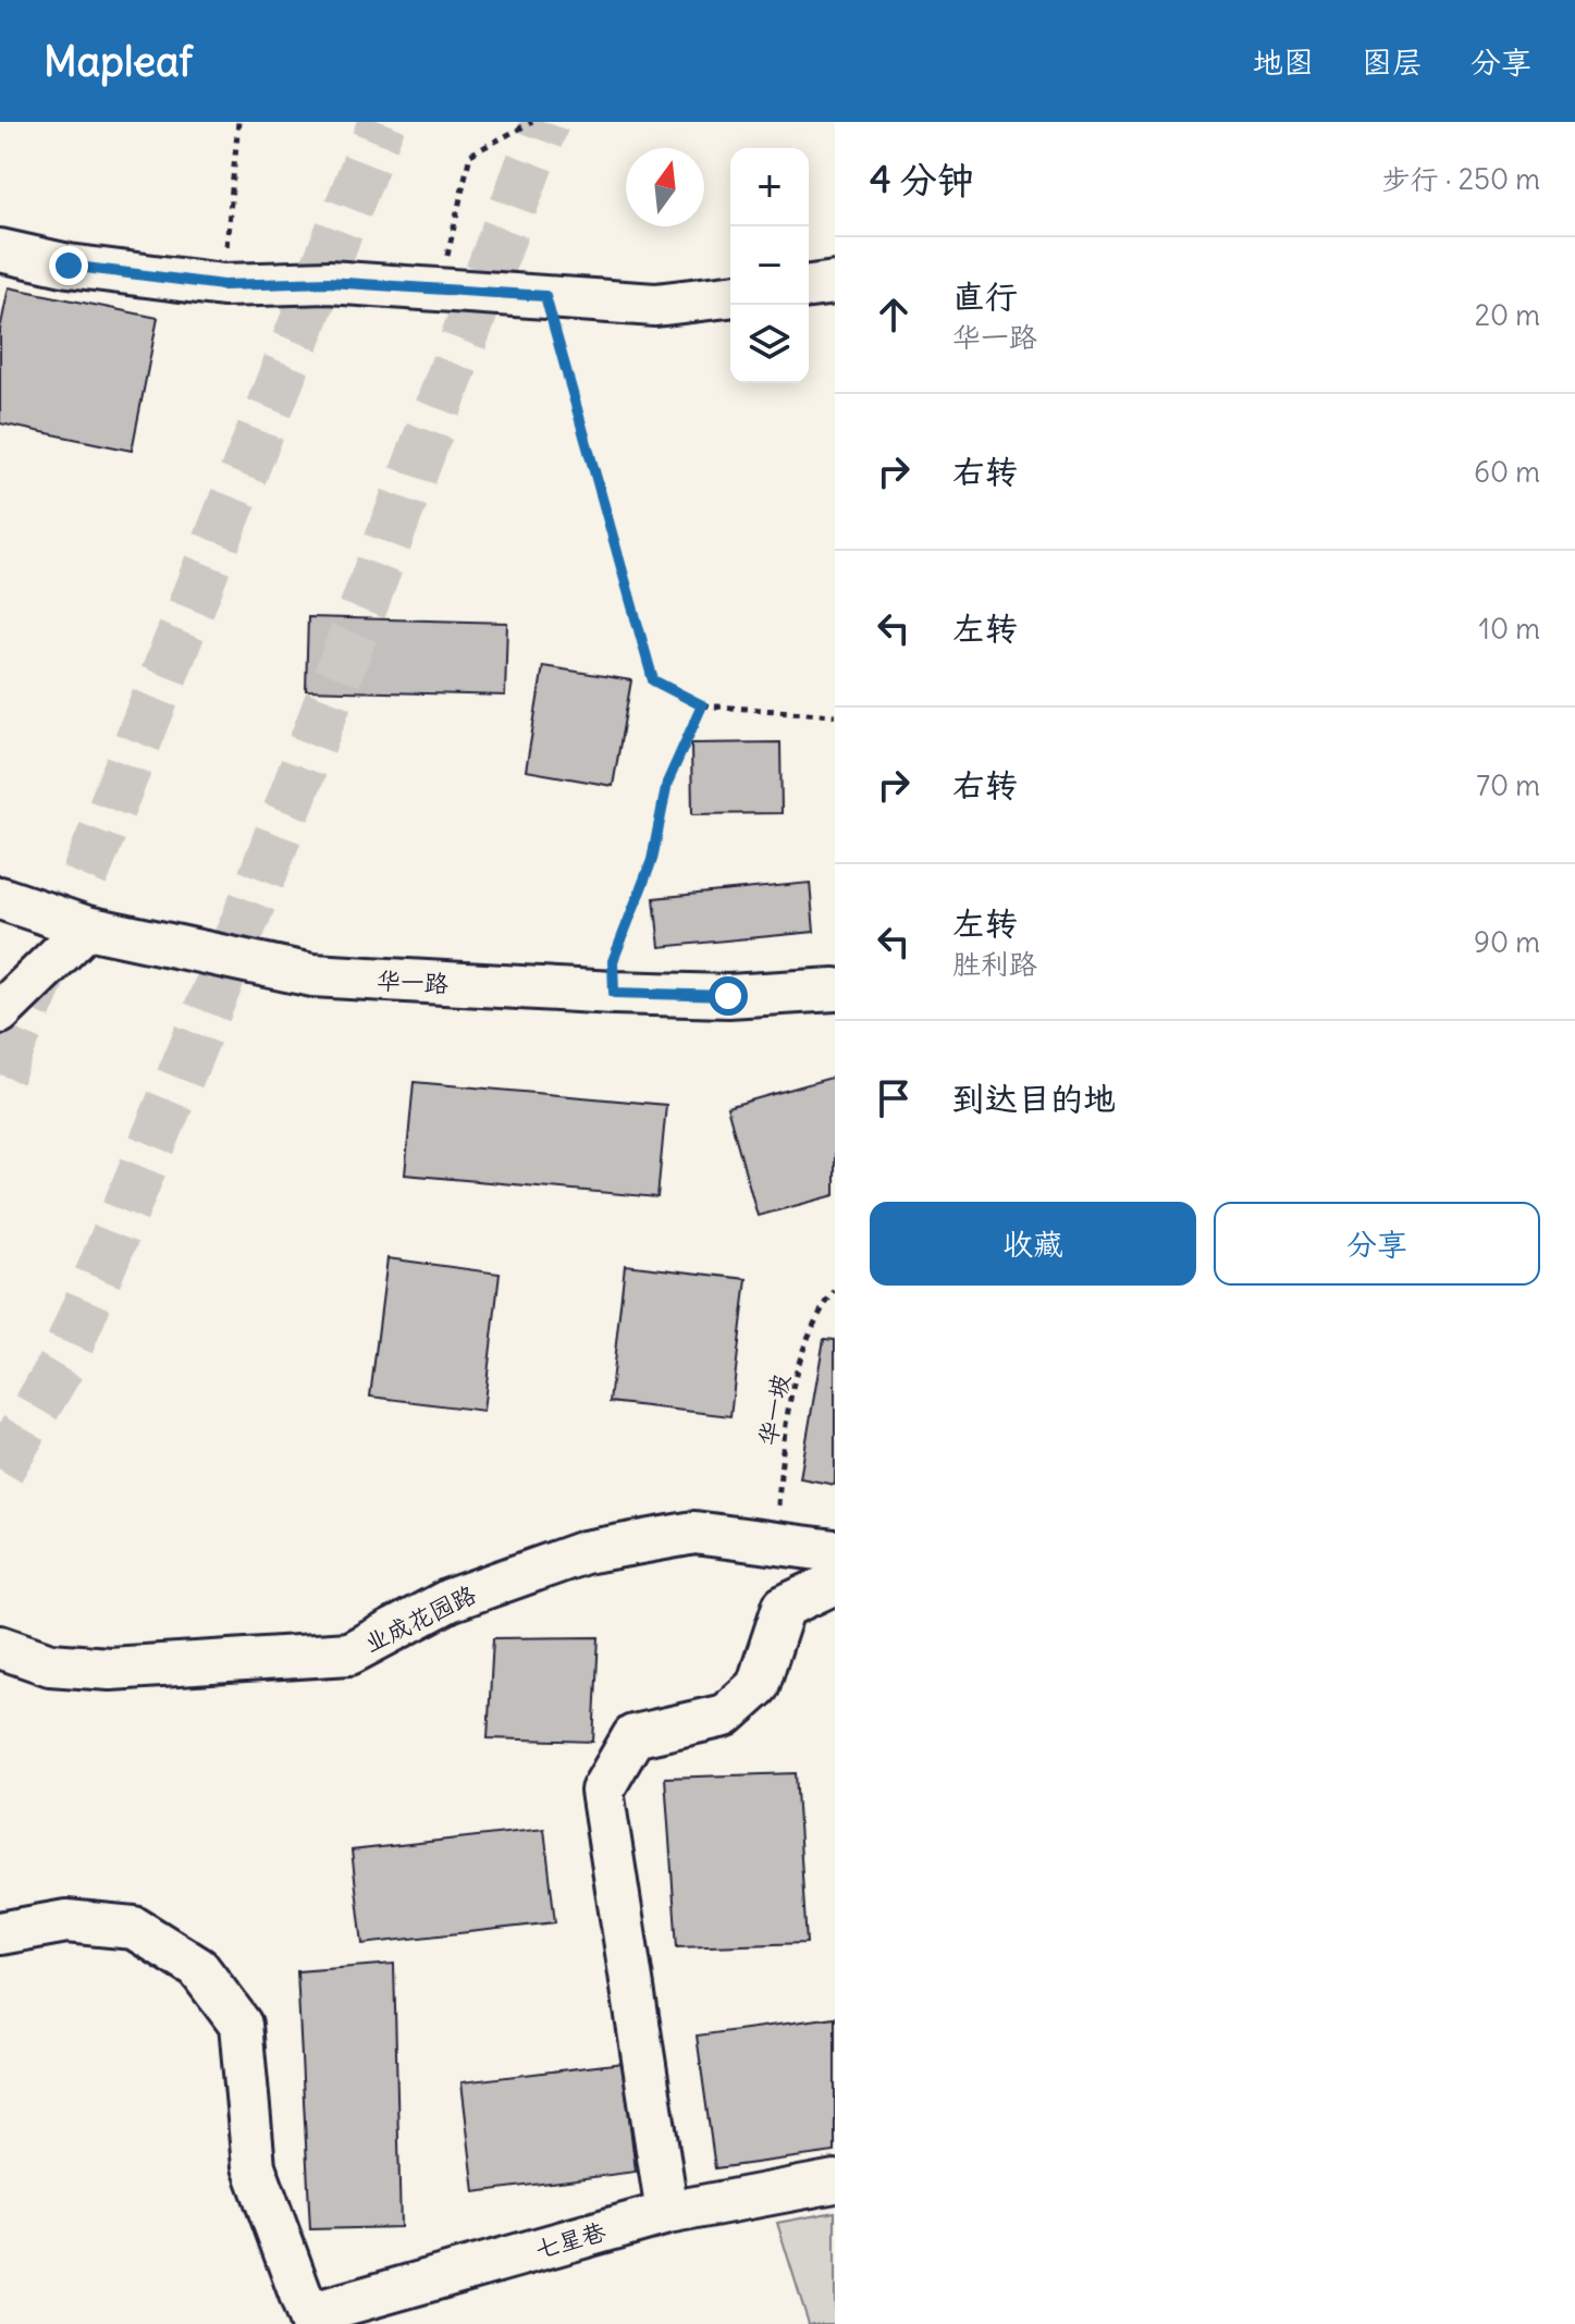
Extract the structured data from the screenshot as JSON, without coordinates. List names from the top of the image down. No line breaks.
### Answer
{"streets":{"street":["华一路","业成花园路","七星巷"],"path":["华一坡"]},"crossings":[["华一坡","业成花园路"]],"north":"top","page":{"header":"Mapleaf","nav":["地图","图层","分享"],"heading":["4 分钟","步行 · 250 m"],"map_buttons":["+","−"],"list":[["直行","华一路","20 m"],["右转","60 m"],["左转","10 m"],["右转","70 m"],["左转","胜利路","90 m"],"到达目的地"],"buttons":["收藏","分享"]}}
